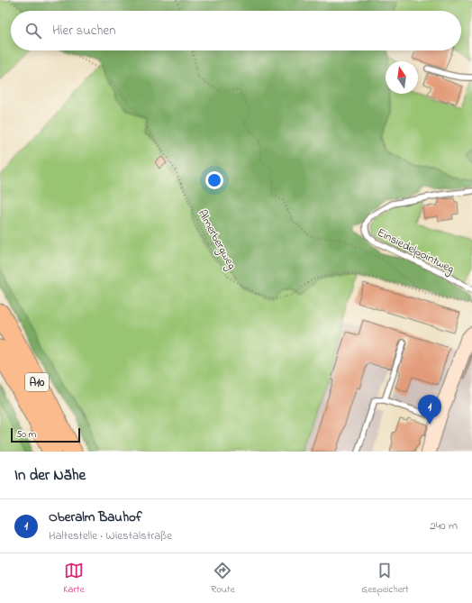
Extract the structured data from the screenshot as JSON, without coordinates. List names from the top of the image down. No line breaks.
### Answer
{"streets":{"highway":["A10"],"lane":["Einsiedelpointweg"],"path":["Almerbergweg"]},"scale_bar":"50 m","north":"top","page":{"search":"Hier suchen","pins":"1","scale":"50 m","heading":"In der Nähe","list":[{"mark":"1","name":"Oberalm Bauhof","note":"Haltestelle · Wiestalstraße","value":"240 m"}],"nav":["Karte","Route","Gespeichert"]}}
